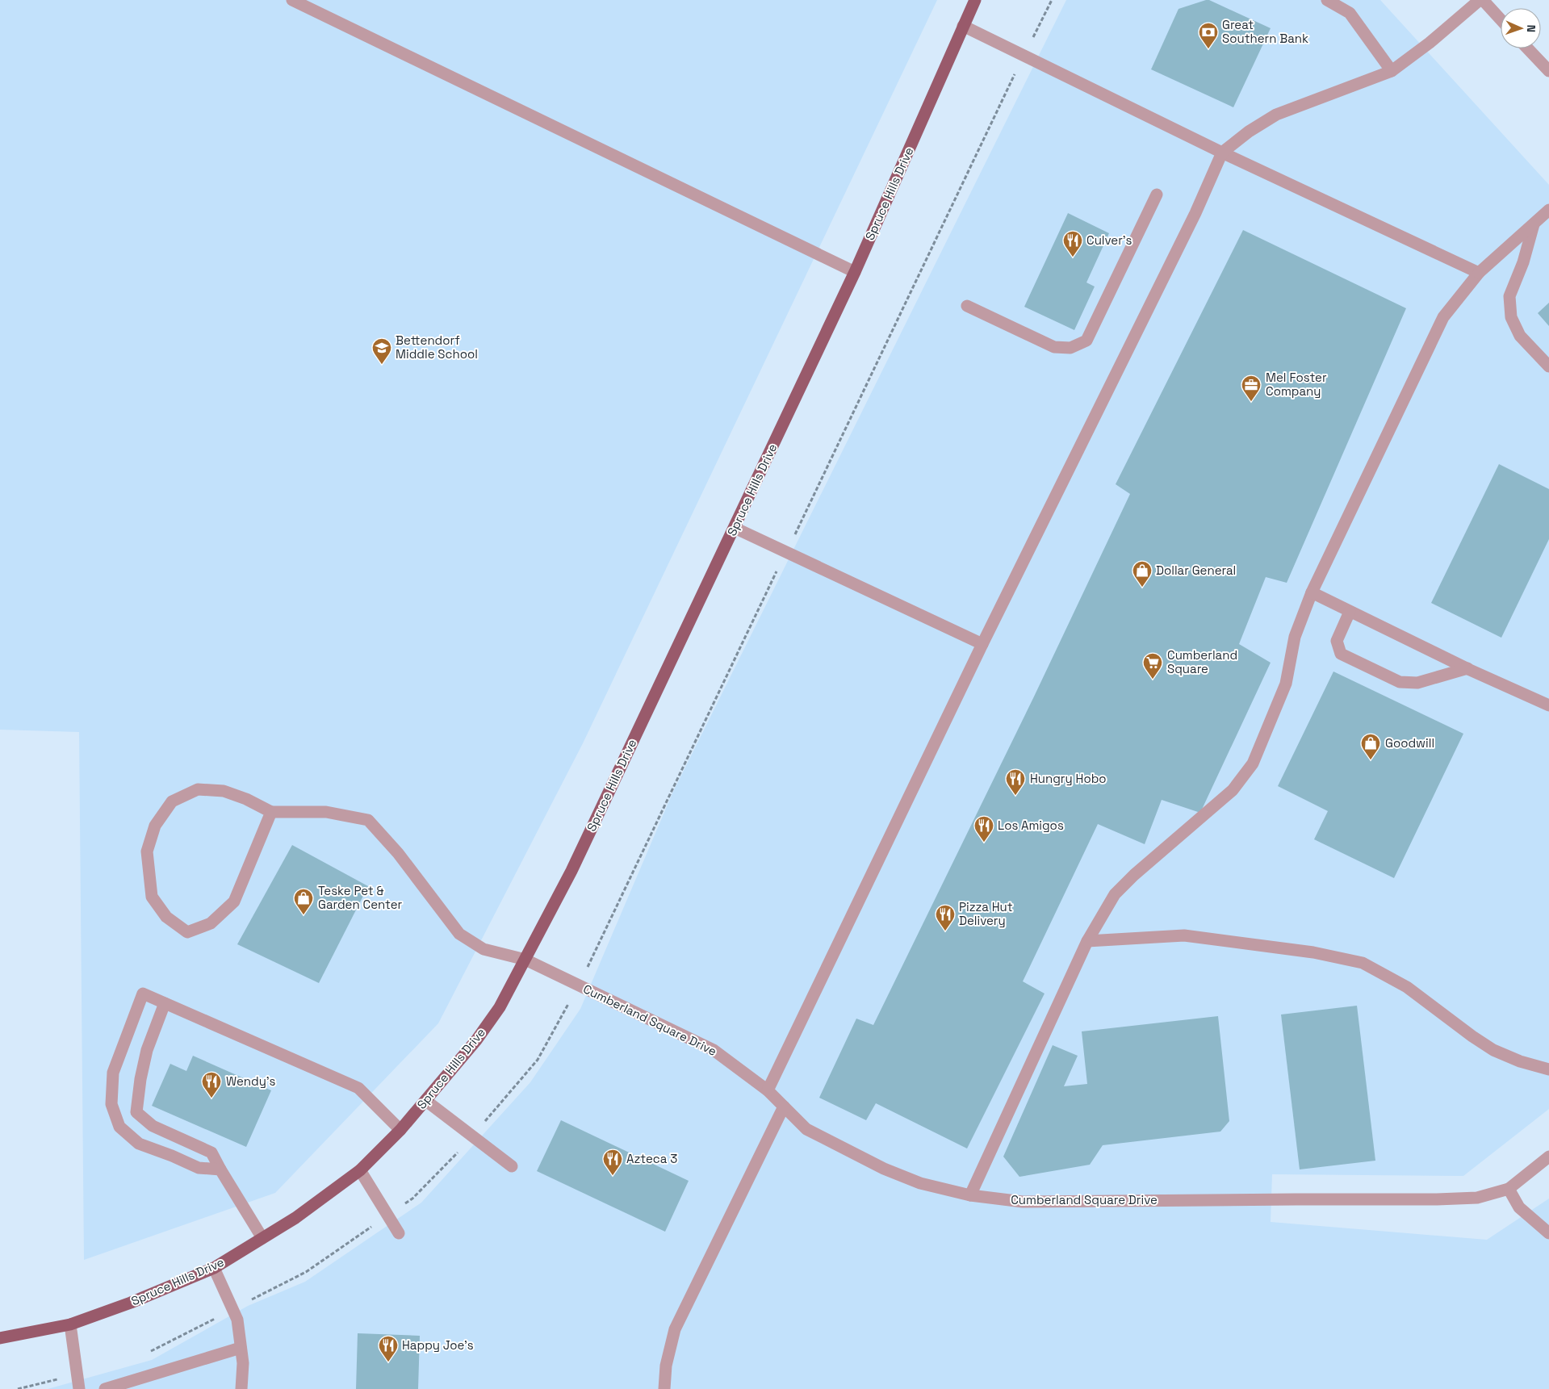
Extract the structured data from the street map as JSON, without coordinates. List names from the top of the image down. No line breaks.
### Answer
{"streets":{"main road":["Spruce Hills Drive"],"street":["Cumberland Square Drive"]},"crossings":[["Spruce Hills Drive","Cumberland Square Drive"]],"places":{"bank":["Great Southern Bank"],"restaurant":["Culver's","Hungry Hobo","Los Amigos","Pizza Hut Delivery","Wendy's","Azteca 3","Happy Joe's"],"school or university":["Bettendorf Middle School"],"office":["Mel Foster Company"],"shop":["Dollar General","Goodwill","Teske Pet & Garden Center"],"supermarket":["Cumberland Square"]},"north":"right"}
